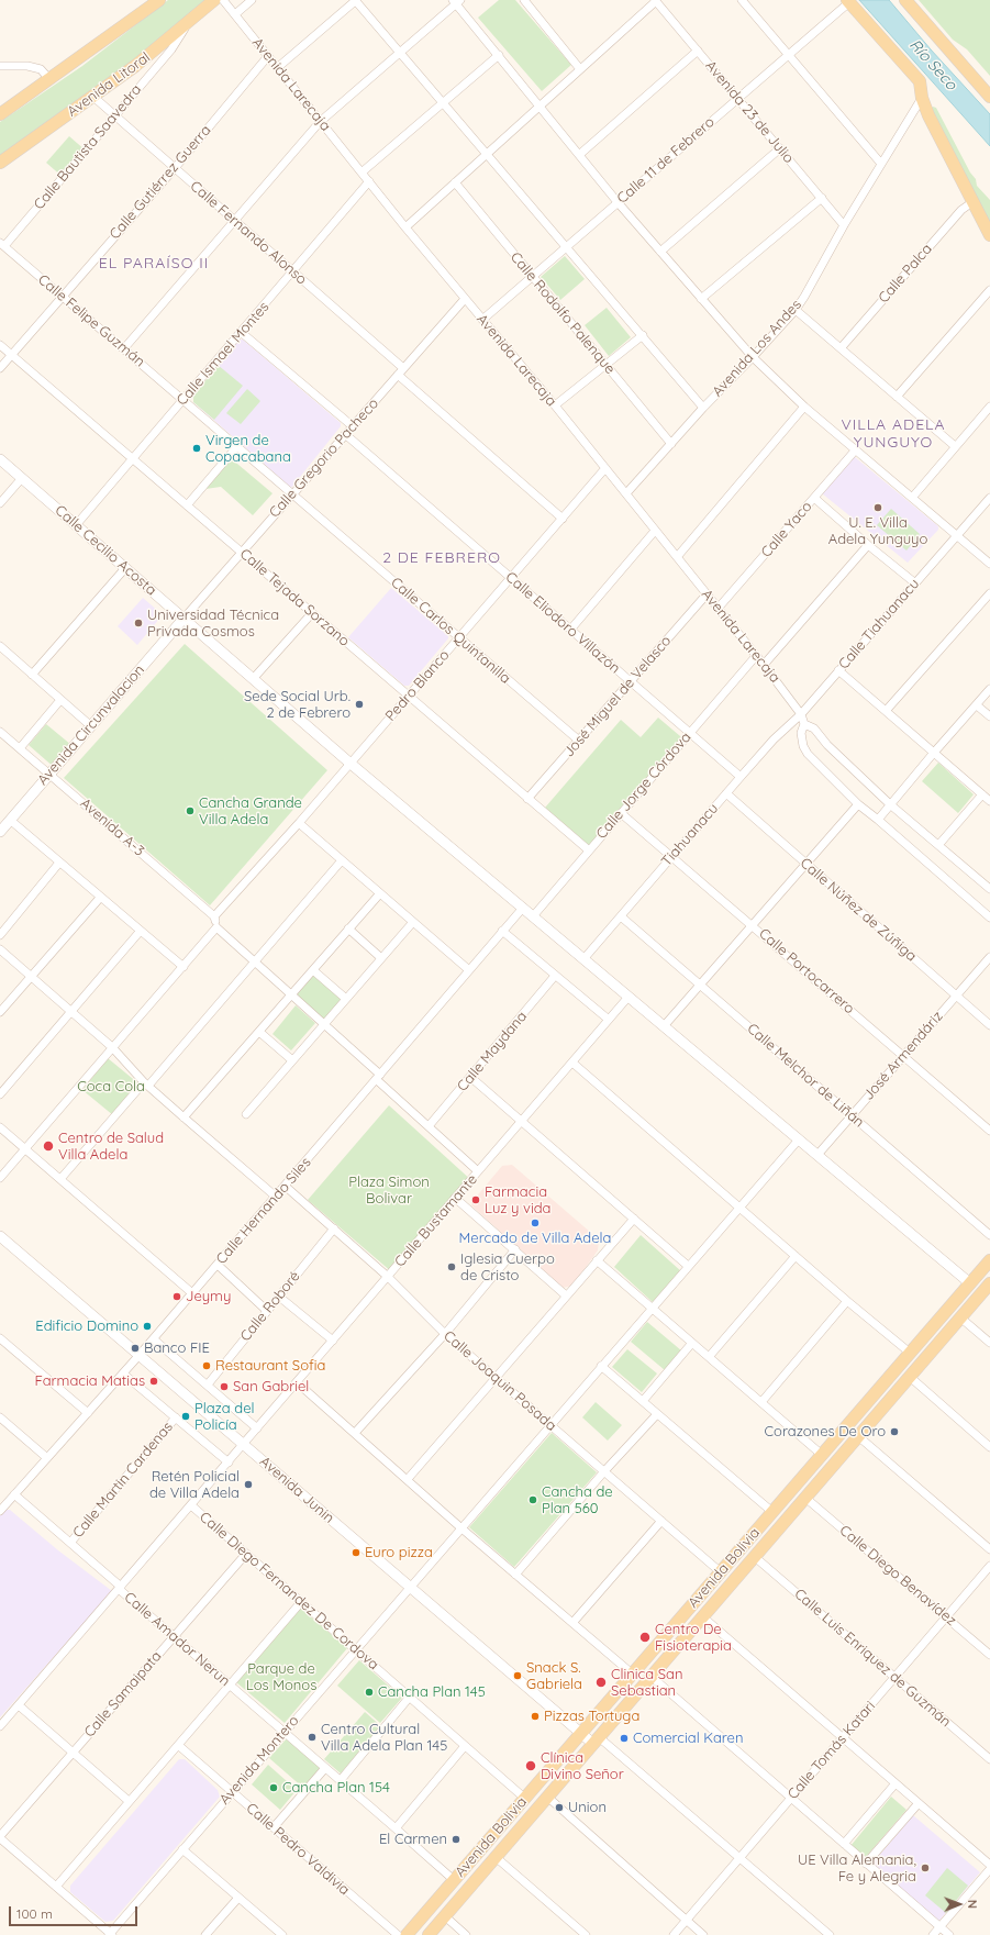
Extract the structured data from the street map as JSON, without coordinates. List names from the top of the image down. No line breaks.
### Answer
{"streets":{"main road":["Avenida Litoral","Avenida Bolivia"],"street":["Avenida Larecaja","Avenida 23 de Julio","Calle Bautista Saavedra","Calle 11 de Febrero","Calle Gutiérrez Guerra","Calle Fernando Alonso","Calle Palca","Calle Rodolfo Palenque","Calle Felipe Guzmán","Avenida Los Andes","Calle Ismael Montes","Calle Gregorio Pacheco","Calle Yaco","Calle Cecilio Acosta","Calle Tejada Sorzano","Calle Eliodoro Villazón","Calle Tiahuanacu","Calle Carlos Quintanilla","Pedro Blanco","José Miguel de Velasco","Avenida Circunvalacion","Calle Jorge Córdova","Avenida A-3","Tiahuanacu","Calle Núñez de Zúñiga","Calle Portocarrero","Calle Maydana","José Armendáriz","Calle Melchor de Liñán","Calle Hernando Siles","Calle Bustamante","Calle Roboré","Calle Joaquin Posada","Calle Martin Cardenas","Avenida Junin","Calle Diego Benavídez","Calle Diego Fernandez De Cordova","Calle Amador Nerun","Calle Luis Enriquez de Guzmán","Calle Samaipata","Calle Tomás Katari","Avenida Montero","Calle Pedro Valdivia"]},"crossings":[["Avenida Litoral","Calle Bautista Saavedra"],["Avenida Litoral","Calle Fernando Alonso"],["Avenida Larecaja","Calle 11 de Febrero"],["Avenida Larecaja","Calle Gutiérrez Guerra"],["Avenida Larecaja","Avenida Los Andes"],["Avenida Larecaja","Calle Ismael Montes"],["Avenida Larecaja","Calle Gregorio Pacheco"],["Avenida Larecaja","Calle Yaco"],["Avenida Larecaja","Calle Tiahuanacu"],["Avenida Larecaja","Pedro Blanco"],["Avenida Larecaja","José Miguel de Velasco"],["Avenida Larecaja","Calle Jorge Córdova"],["Avenida Larecaja","Tiahuanacu"],["Avenida 23 de Julio","Calle 11 de Febrero"],["Avenida 23 de Julio","Avenida Los Andes"],["Calle Bautista Saavedra","Calle Fernando Alonso"],["Calle Bautista Saavedra","Calle Felipe Guzmán"],["Calle 11 de Febrero","Calle Rodolfo Palenque"],["Calle Gutiérrez Guerra","Calle Fernando Alonso"],["Calle Gutiérrez Guerra","Calle Felipe Guzmán"],["Calle Gutiérrez Guerra","Calle Tejada Sorzano"],["Calle Fernando Alonso","Calle Ismael Montes"],["Calle Fernando Alonso","Calle Gregorio Pacheco"],["Calle Rodolfo Palenque","Avenida Los Andes"],["Calle Felipe Guzmán","Calle Ismael Montes"],["Calle Felipe Guzmán","Calle Carlos Quintanilla"],["Calle Ismael Montes","Calle Cecilio Acosta"],["Calle Ismael Montes","Calle Tejada Sorzano"],["Calle Ismael Montes","Calle Carlos Quintanilla"],["Calle Gregorio Pacheco","Calle Cecilio Acosta"],["Calle Gregorio Pacheco","Calle Tejada Sorzano"],["Calle Gregorio Pacheco","Calle Eliodoro Villazón"],["Calle Gregorio Pacheco","Calle Carlos Quintanilla"],["Calle Gregorio Pacheco","Avenida Circunvalacion"],["Calle Cecilio Acosta","Pedro Blanco"],["Calle Cecilio Acosta","Avenida Circunvalacion"],["Calle Cecilio Acosta","Calle Jorge Córdova"],["Calle Cecilio Acosta","Tiahuanacu"],["Calle Cecilio Acosta","José Armendáriz"],["Calle Cecilio Acosta","Calle Hernando Siles"],["Calle Cecilio Acosta","Calle Bustamante"],["Calle Cecilio Acosta","Avenida Bolivia"],["Calle Cecilio Acosta","Avenida Montero"],["Calle Tejada Sorzano","Pedro Blanco"],["Calle Tejada Sorzano","José Miguel de Velasco"],["Calle Tejada Sorzano","Calle Jorge Córdova"],["Calle Eliodoro Villazón","Pedro Blanco"],["Calle Eliodoro Villazón","José Miguel de Velasco"],["Calle Eliodoro Villazón","Calle Jorge Córdova"],["Calle Eliodoro Villazón","Tiahuanacu"],["Calle Tiahuanacu","Tiahuanacu"],["Calle Carlos Quintanilla","Pedro Blanco"],["Calle Carlos Quintanilla","José Miguel de Velasco"],["Pedro Blanco","Avenida A-3"],["Avenida Circunvalacion","Avenida A-3"],["Calle Jorge Córdova","Calle Portocarrero"],["Tiahuanacu","Calle Núñez de Zúñiga"],["Tiahuanacu","Calle Portocarrero"],["Tiahuanacu","Calle Melchor de Liñán"],["Calle Núñez de Zúñiga","José Armendáriz"],["Calle Portocarrero","José Armendáriz"],["José Armendáriz","Calle Melchor de Liñán"],["Calle Hernando Siles","Calle Joaquin Posada"],["Calle Hernando Siles","Avenida Junin"],["Calle Hernando Siles","Calle Amador Nerun"],["Calle Bustamante","Calle Joaquin Posada"],["Calle Bustamante","Avenida Junin"],["Calle Bustamante","Calle Diego Fernandez De Cordova"],["Calle Bustamante","Calle Amador Nerun"],["Calle Roboré","Calle Joaquin Posada"],["Calle Joaquin Posada","Avenida Bolivia"],["Calle Joaquin Posada","Avenida Montero"],["Calle Martin Cardenas","Calle Amador Nerun"],["Avenida Junin","Avenida Bolivia"],["Avenida Junin","Avenida Montero"],["Avenida Bolivia","Calle Diego Benavídez"],["Avenida Bolivia","Calle Diego Fernandez De Cordova"],["Avenida Bolivia","Calle Amador Nerun"],["Avenida Bolivia","Calle Luis Enriquez de Guzmán"],["Calle Diego Benavídez","Calle Tomás Katari"],["Calle Diego Fernandez De Cordova","Calle Samaipata"],["Calle Diego Fernandez De Cordova","Avenida Montero"],["Calle Amador Nerun","Calle Samaipata"],["Calle Amador Nerun","Avenida Montero"],["Calle Luis Enriquez de Guzmán","Calle Tomás Katari"],["Avenida Montero","Calle Pedro Valdivia"]],"districts":["EL PARAÍSO II","VILLA ADELA YUNGUYO","2 DE FEBRERO"],"water":["Río Seco"],"parks":["Coca Cola","Plaza Simon Bolivar","Parque de Los Monos"],"places":["Virgen de Copacabana","U. E. Villa Adela Yunguyo","Universidad Técnica Privada Cosmos","Sede Social Urb. 2 de Febrero","Cancha Grande Villa Adela","Centro de Salud Villa Adela","Farmacia Luz y vida","Mercado de Villa Adela","Iglesia Cuerpo de Cristo","Jeymy","Edificio Domino","Banco FIE","Restaurant Sofia","Farmacia Matias","San Gabriel","Plaza del Policía","Corazones De Oro","Retén Policial de Villa Adela","Cancha de Plan 560","Euro pizza","Centro De Fisioterapia","Snack S. Gabriela","Clinica San Sebastian","Cancha Plan 145","Pizzas Tortuga","Centro Cultural Villa Adela Plan 145","Comercial Karen","Clínica Divino Señor","Cancha Plan 154","Union","El Carmen","UE Villa Alemania, Fe y Alegria"],"scale_bar":"100 m","north":"right"}
